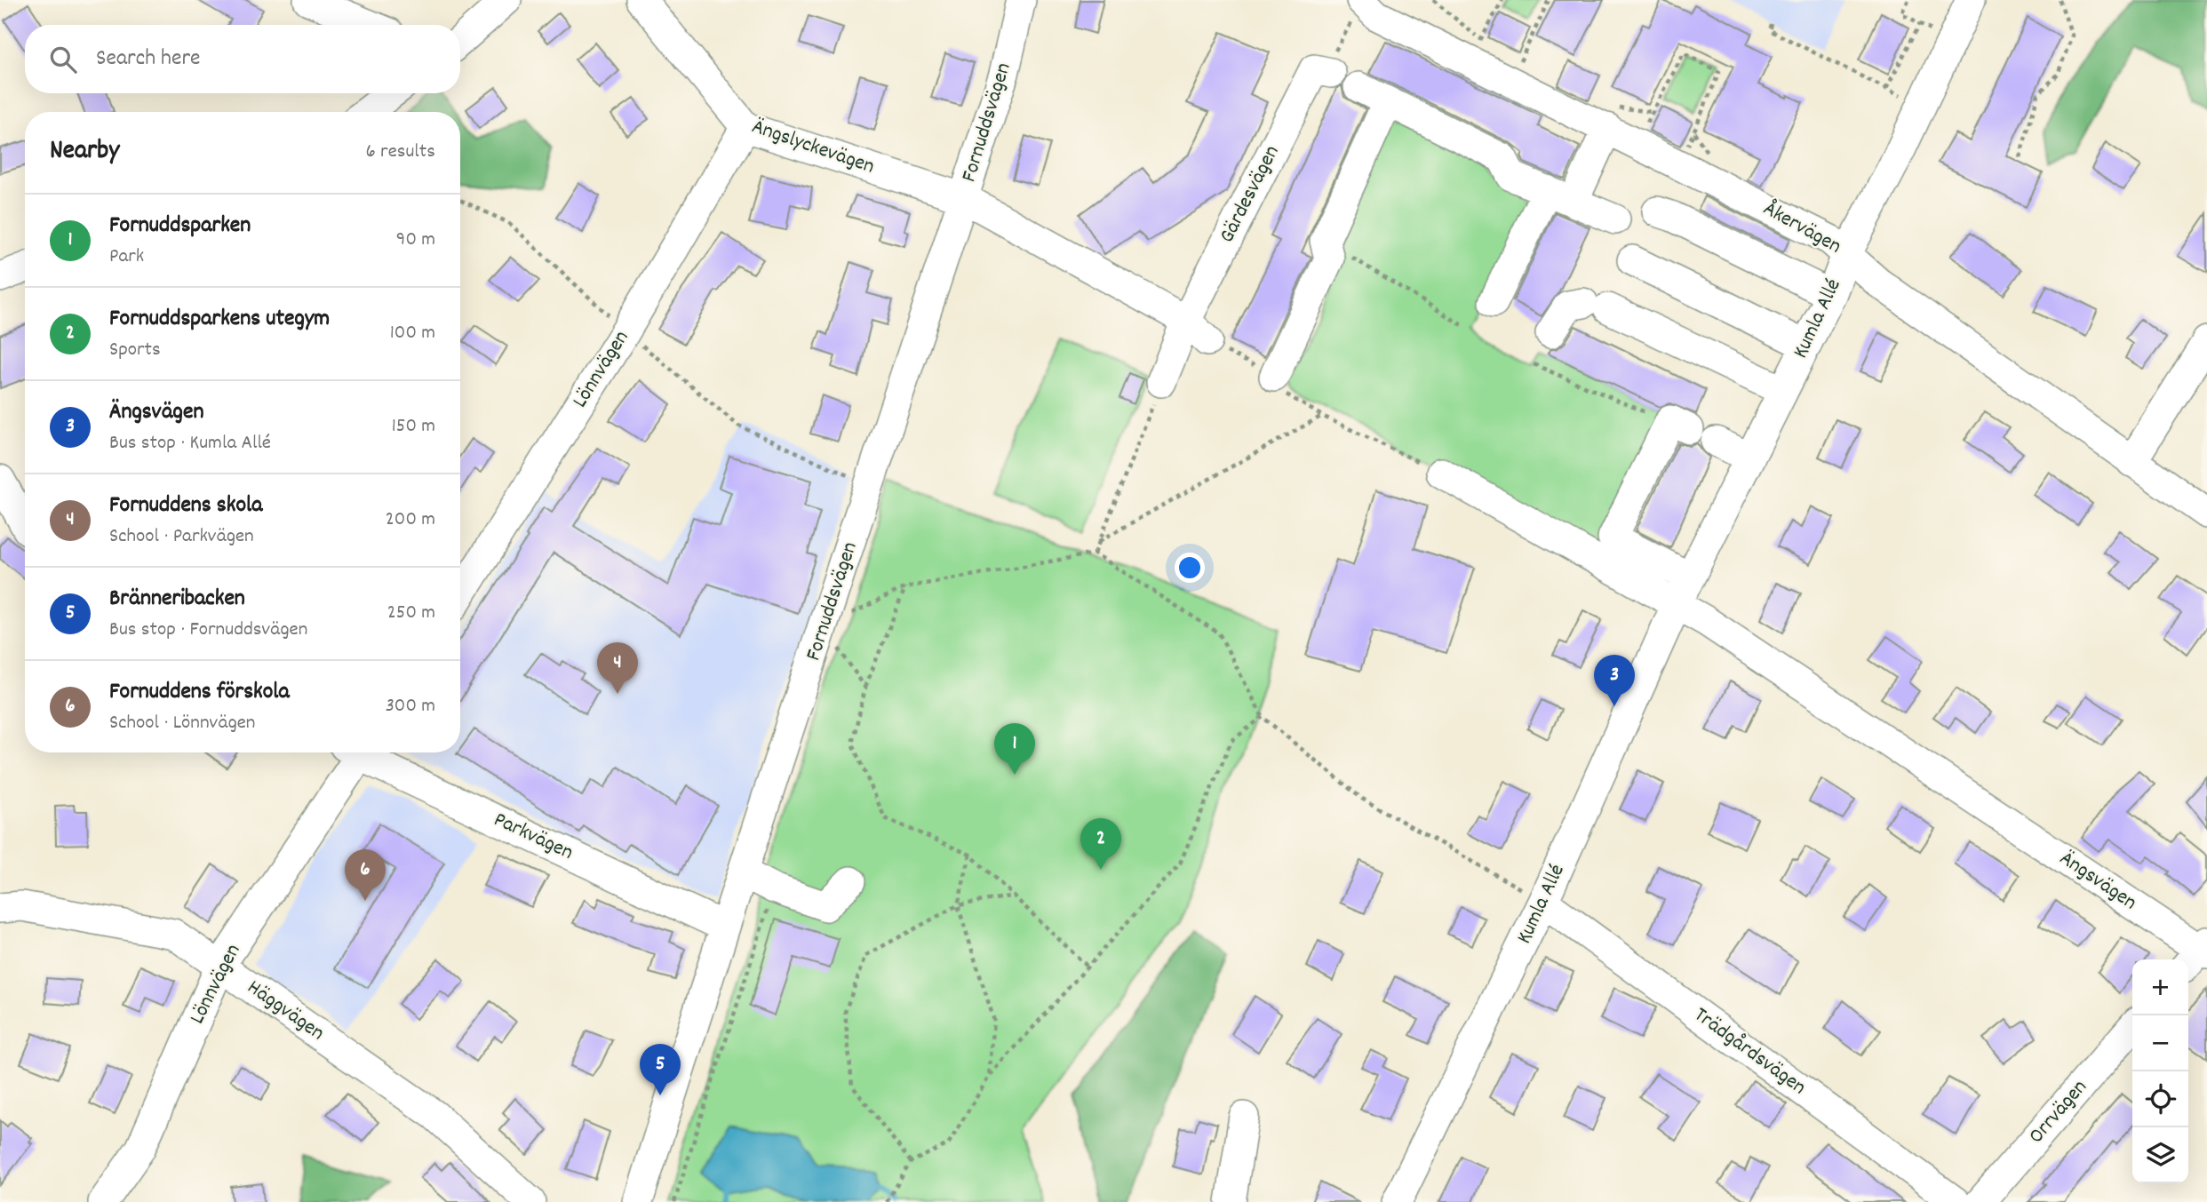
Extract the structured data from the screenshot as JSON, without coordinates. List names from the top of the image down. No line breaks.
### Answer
{"streets":{"street":["Fornuddsvägen","Ängslyckevägen","Gärdesvägen","Åkervägen","Kumla Allé","Lönnvägen","Parkvägen","Ängsvägen","Häggvägen","Trädgårdsvägen","Orrvägen"]},"crossings":[["Fornuddsvägen","Ängslyckevägen"],["Fornuddsvägen","Parkvägen"],["Ängslyckevägen","Lönnvägen"],["Åkervägen","Kumla Allé"],["Kumla Allé","Ängsvägen"],["Kumla Allé","Trädgårdsvägen"],["Lönnvägen","Häggvägen"]],"page":{"search":"Search here","heading":["Nearby","6 results"],"list":[{"mark":"1","name":"Fornuddsparken","note":"Park","value":"90 m"},{"mark":"2","name":"Fornuddsparkens utegym","note":"Sports","value":"100 m"},{"mark":"3","name":"Ängsvägen","note":"Bus stop · Kumla Allé","value":"150 m"},{"mark":"4","name":"Fornuddens skola","note":"School · Parkvägen","value":"200 m"},{"mark":"5","name":"Bränneribacken","note":"Bus stop · Fornuddsvägen","value":"250 m"},{"mark":"6","name":"Fornuddens förskola","note":"School · Lönnvägen","value":"300 m"}],"pins":["4","3","1","2","6","5"],"map_buttons":["+","−"]}}
